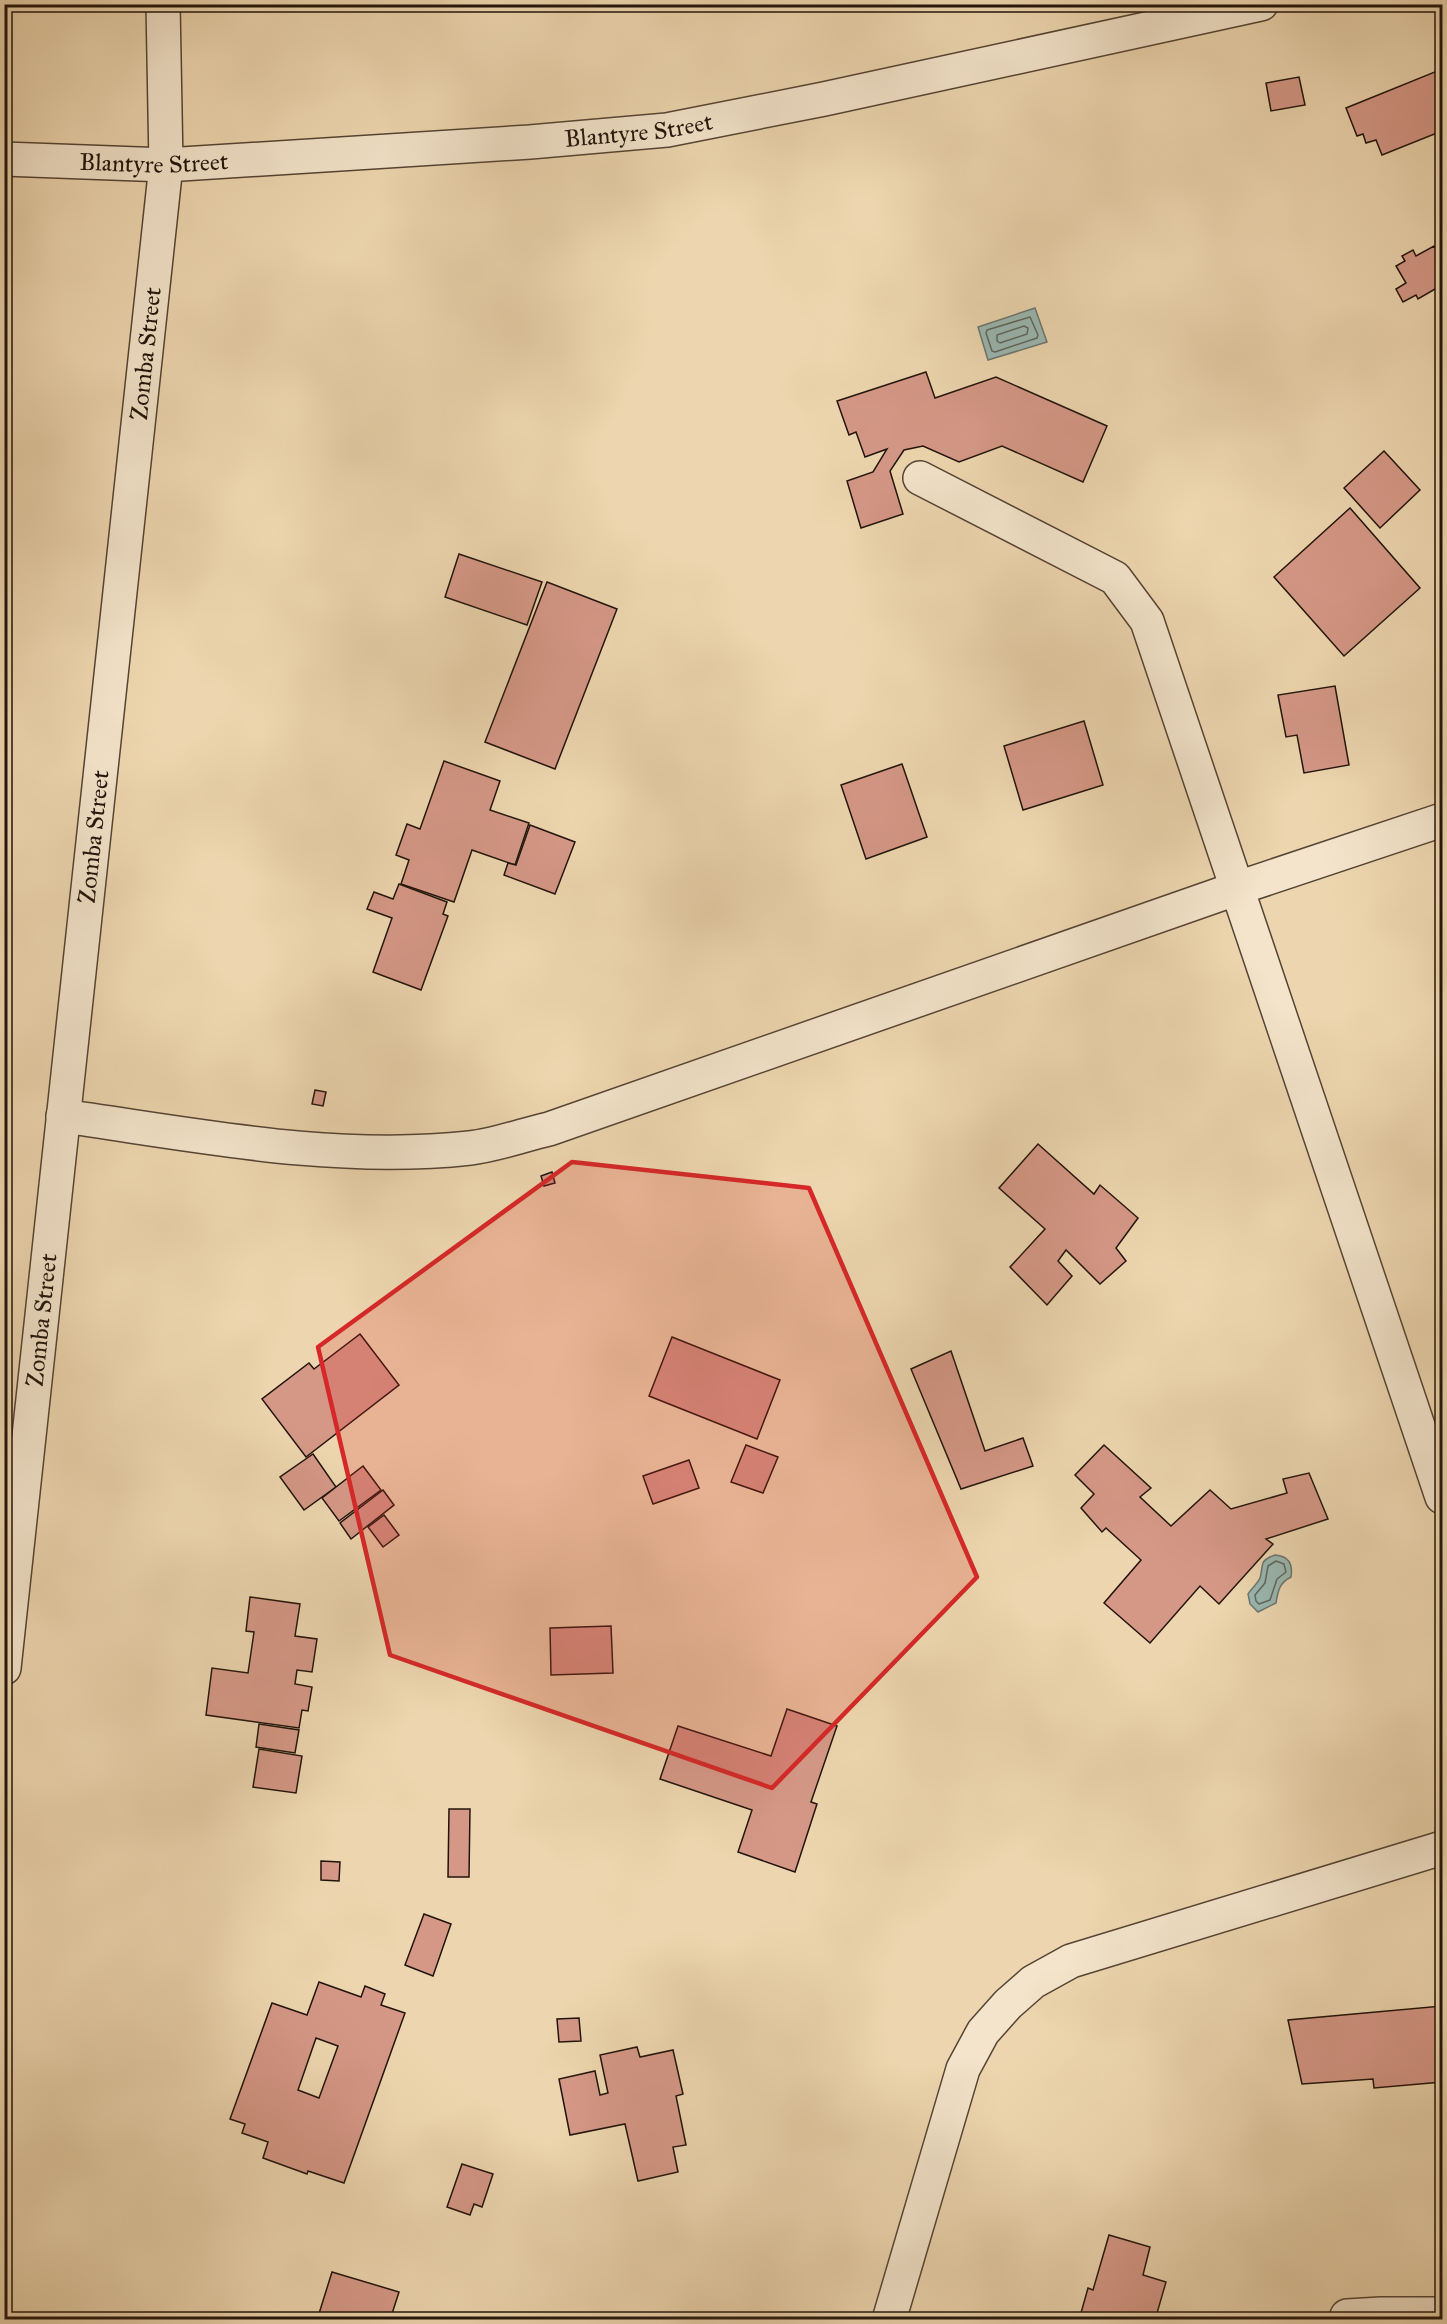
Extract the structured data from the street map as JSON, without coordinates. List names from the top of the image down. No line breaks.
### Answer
{"streets":{"street":["Blantyre Street","Zomba Street"]},"crossings":[["Blantyre Street","Zomba Street"]]}
